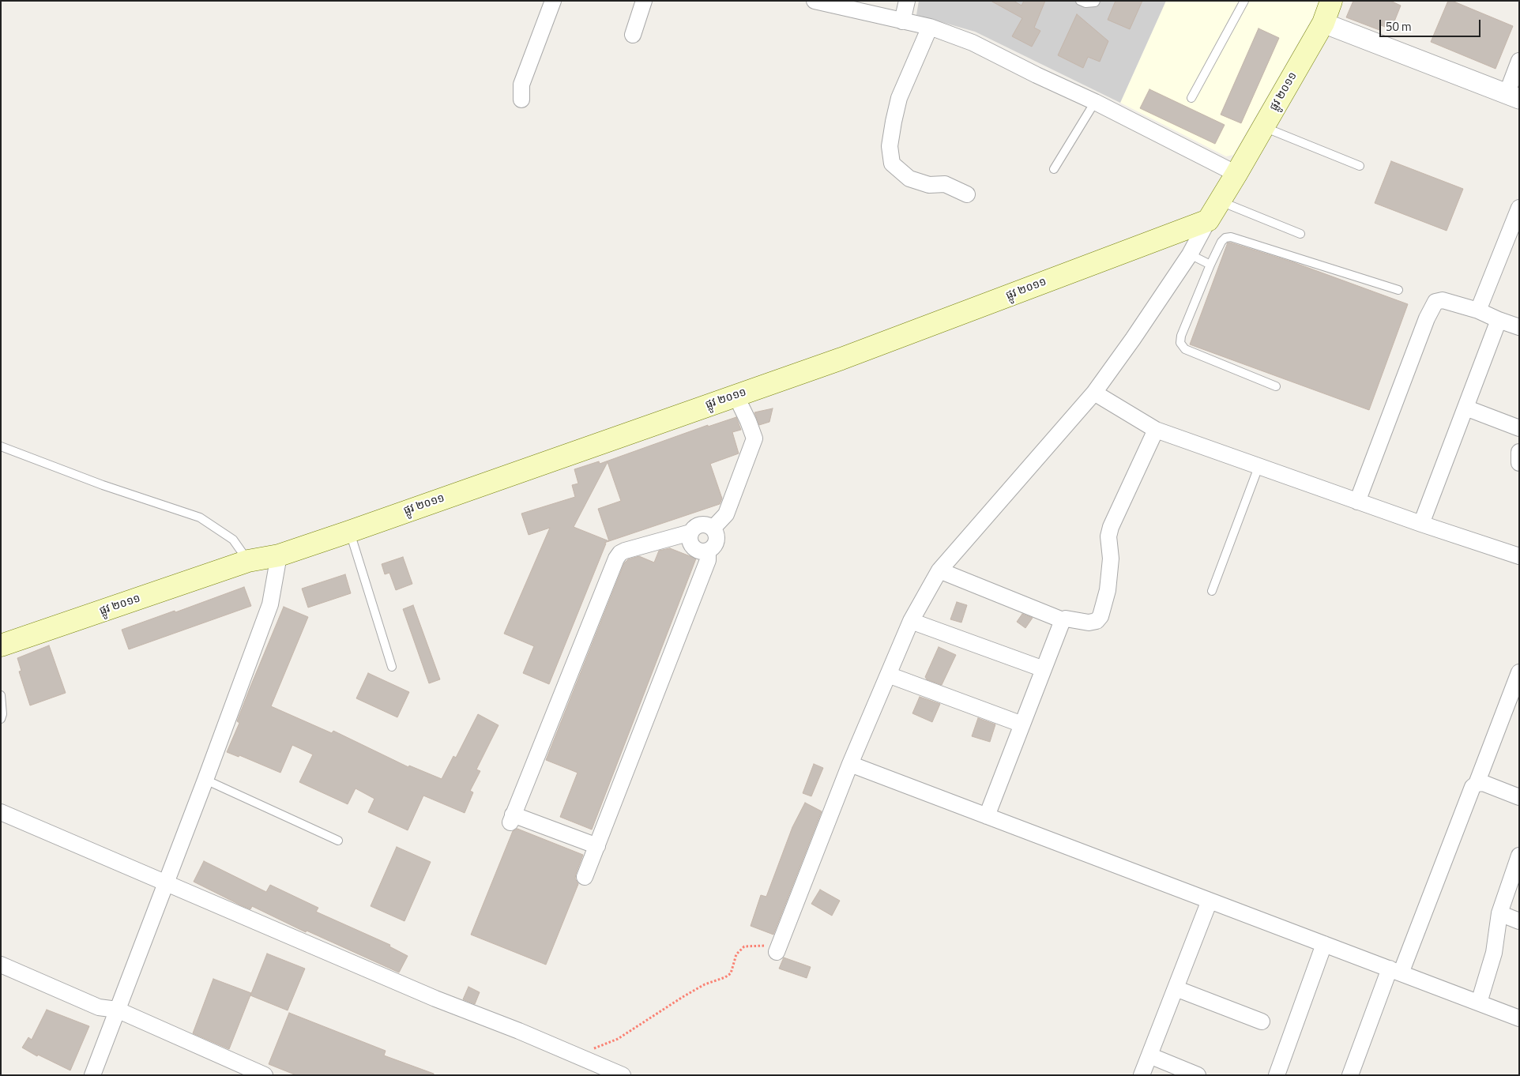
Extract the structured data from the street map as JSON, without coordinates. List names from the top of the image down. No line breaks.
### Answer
{"streets":{"main road":["ផ្លូវ ២០១១"]},"scale_bar":"50 m"}
